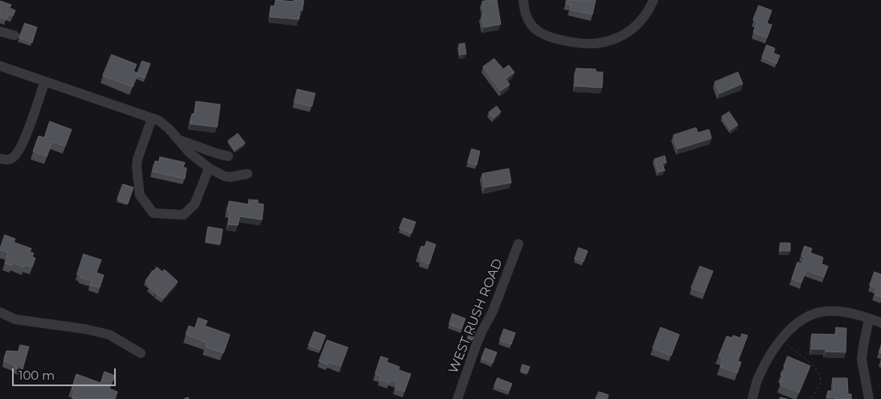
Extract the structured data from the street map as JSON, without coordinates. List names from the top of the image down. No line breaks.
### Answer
{"streets":{"street":["WEST RUSH ROAD"]},"scale_bar":"100 m"}
